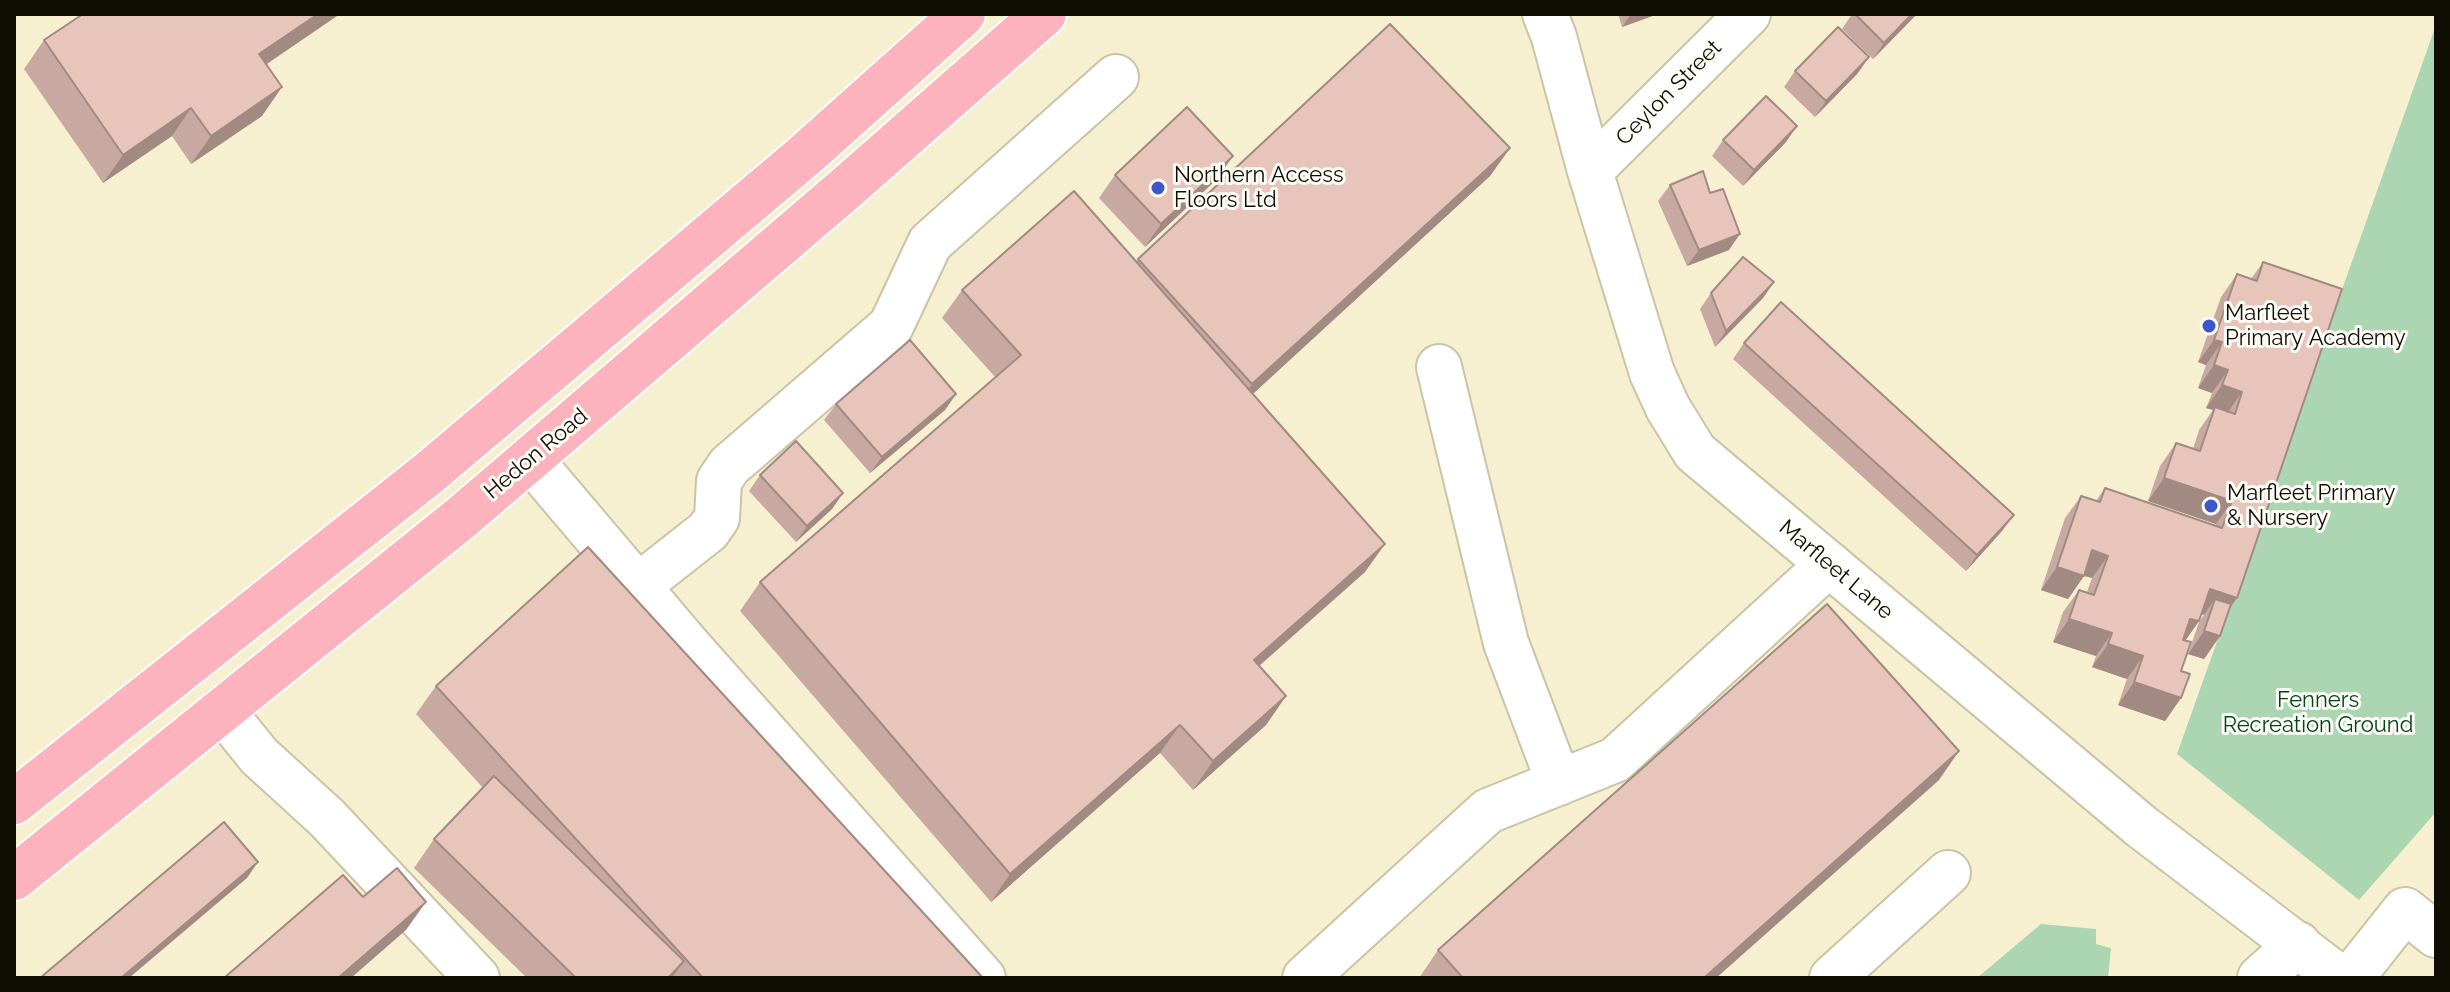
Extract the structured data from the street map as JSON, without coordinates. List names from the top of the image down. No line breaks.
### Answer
{"streets":{"highway":["Hedon Road"],"street":["Ceylon Street","Marfleet Lane"]},"crossings":[["Ceylon Street","Marfleet Lane"]],"parks":["Fenners Recreation Ground"],"places":["Northern Access Floors Ltd","Marfleet Primary Academy","Marfleet Primary & Nursery"]}
